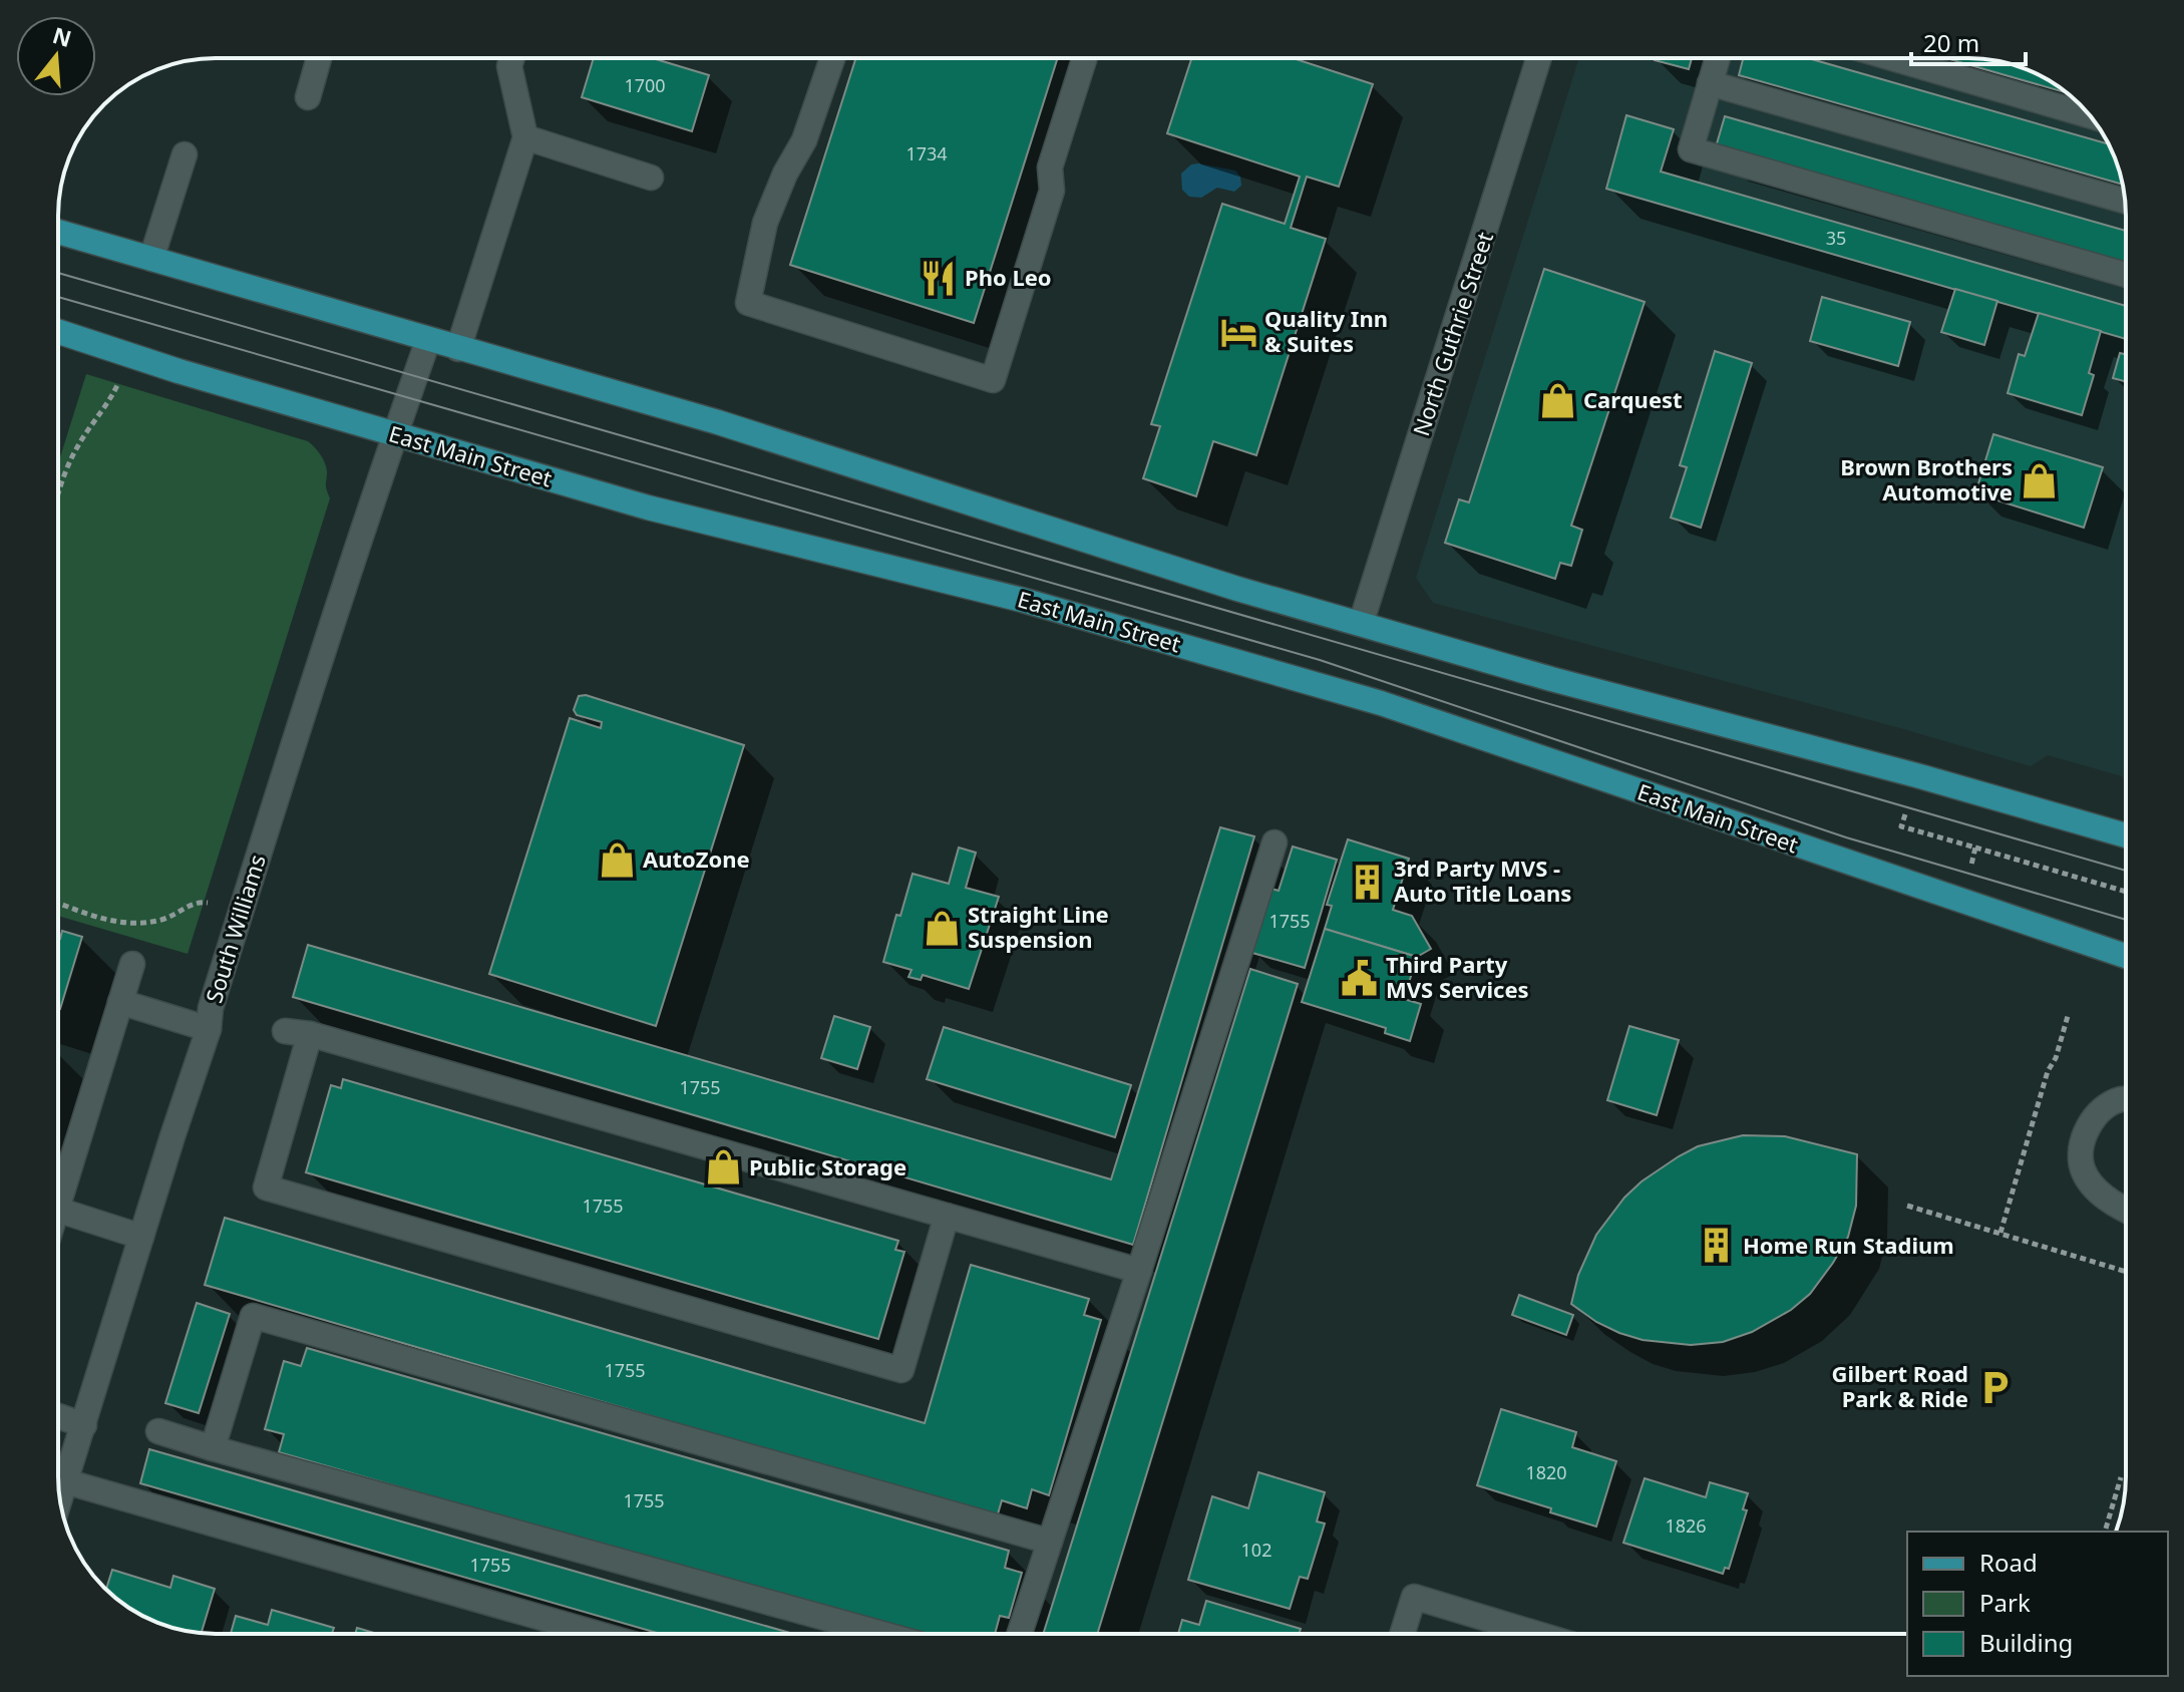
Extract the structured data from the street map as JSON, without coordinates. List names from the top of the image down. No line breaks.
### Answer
{"streets":{"main road":["East Main Street"],"street":["North Guthrie Street","South Williams"]},"crossings":[["East Main Street","South Williams"]],"places":{"restaurant":["Pho Leo"],"hotel":["Quality Inn & Suites"],"shop":["Carquest","Brown Brothers Automotive","AutoZone","Straight Line Suspension","Public Storage"],"building":["3rd Party MVS - Auto Title Loans","Home Run Stadium"],"public building":["Third Party MVS Services"],"parking":["Gilbert Road Park & Ride"]},"house_numbers":["1700","1734","35","1755","1755","1755","1755","1820","1755","1826","102","1755"],"legend":["Road","Park","Building"],"scale_bar":"20 m","north":"top"}
